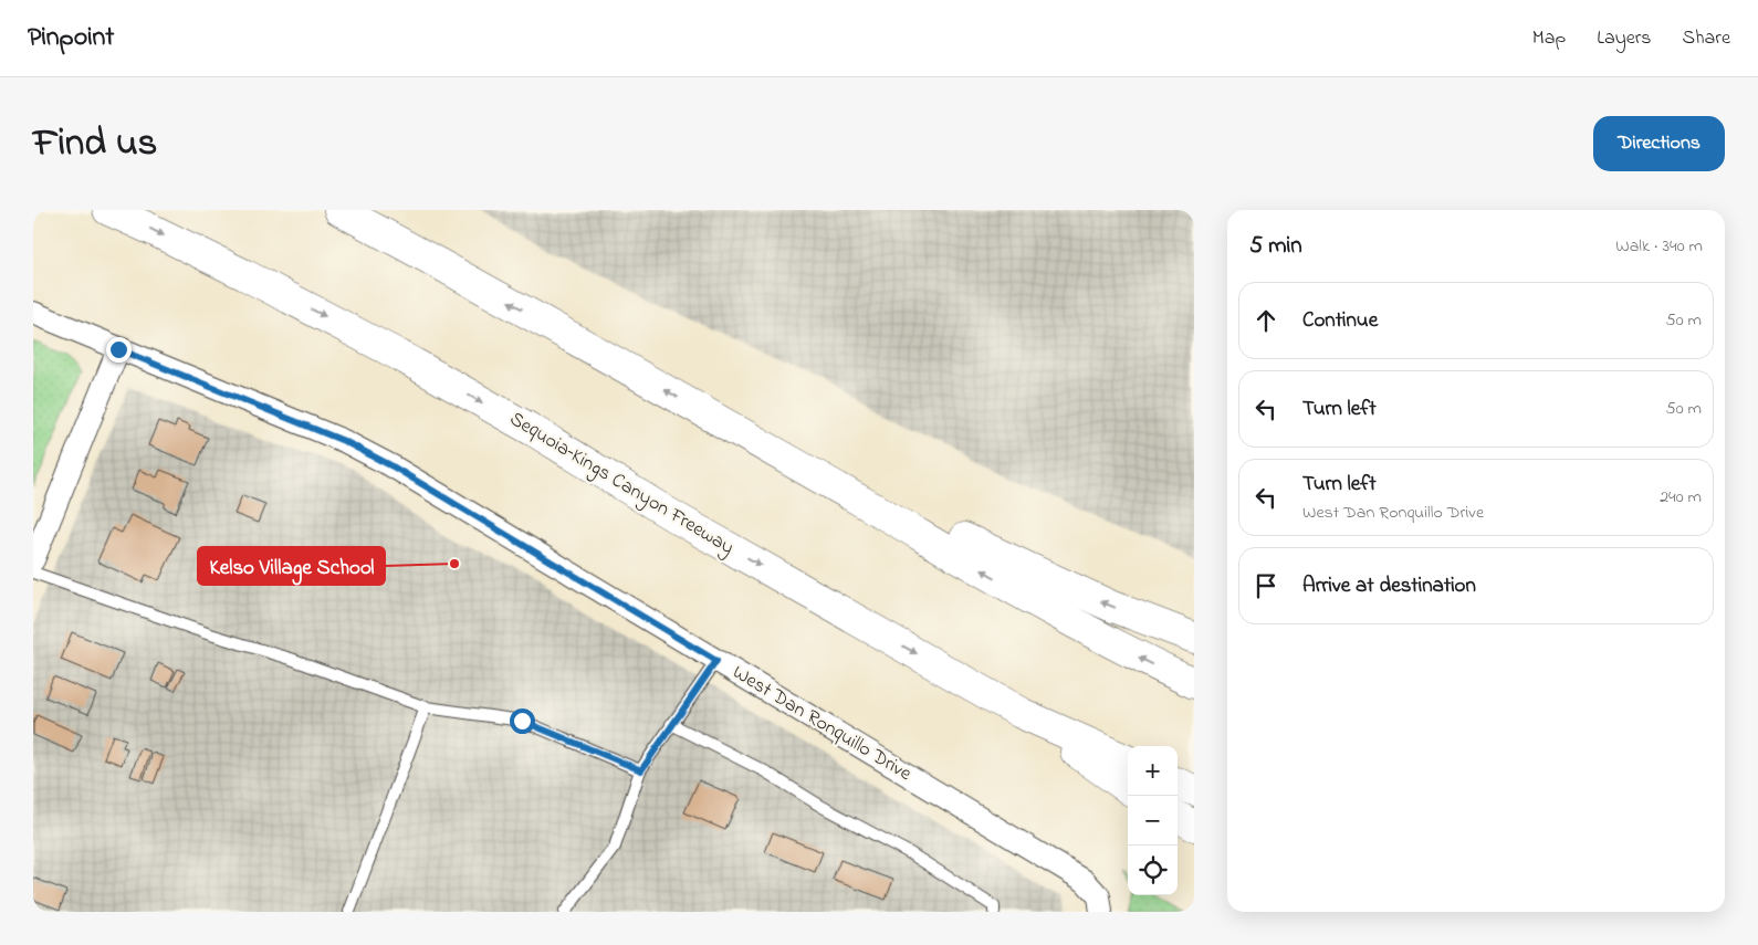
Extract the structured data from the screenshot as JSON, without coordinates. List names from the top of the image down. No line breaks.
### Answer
{"streets":{"highway":["Sequoia–Kings Canyon Freeway"],"street":["West Dan Ronquillo Drive"]},"places":["Kelso Village School"],"page":{"header":"Pinpoint","nav":["Map","Layers","Share"],"title":"Find us","buttons":"Directions","heading":["5 min","Walk · 340 m"],"list":[["Continue","50 m"],["Turn left","50 m"],["Turn left","West Dan Ronquillo Drive","240 m"],"Arrive at destination"],"map_buttons":["+","−"]}}
